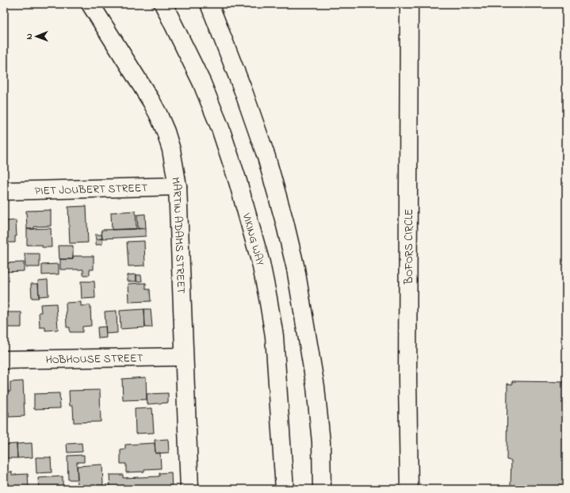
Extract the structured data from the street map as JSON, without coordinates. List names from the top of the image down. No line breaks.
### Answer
{"streets":{"street":["PIET JOUBERT STREET","MARTIN ADAMS STREET","VIKING WAY","BOFORS CIRCLE","HOBHOUSE STREET"]},"crossings":[["PIET JOUBERT STREET","MARTIN ADAMS STREET"],["MARTIN ADAMS STREET","HOBHOUSE STREET"]],"north":"left"}
